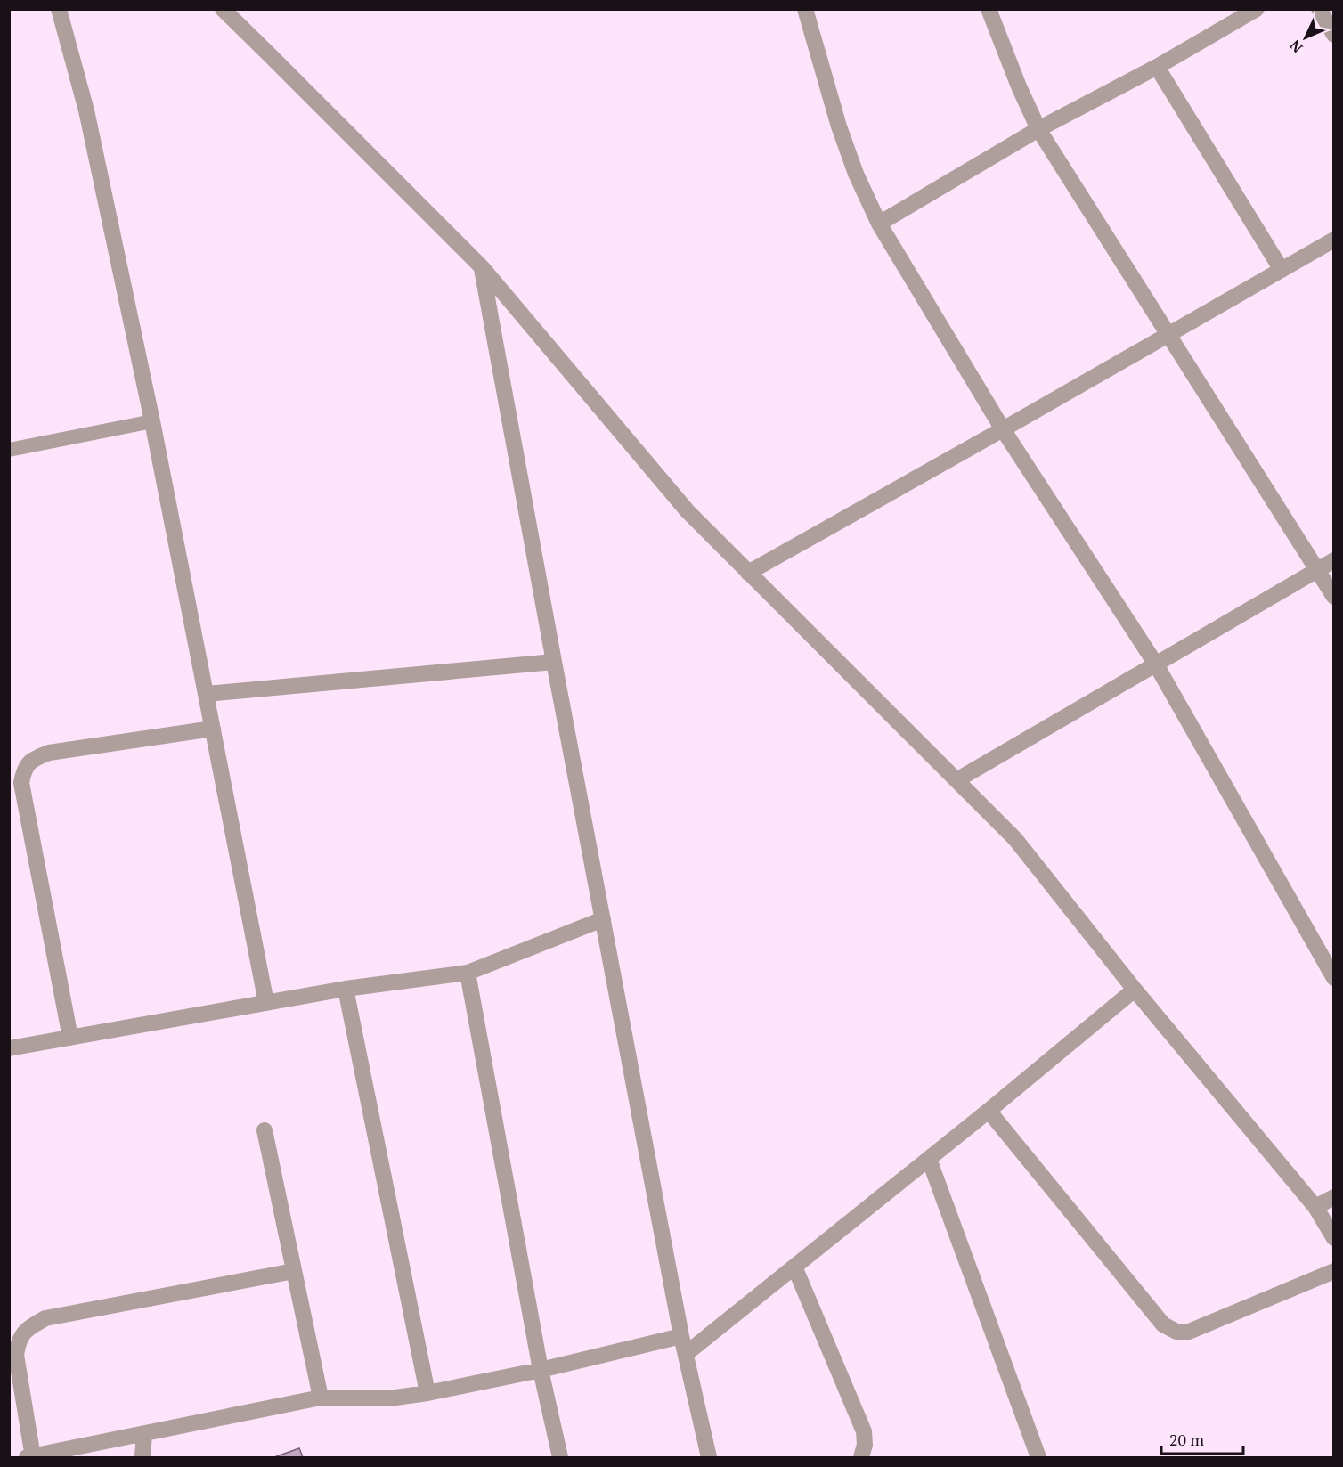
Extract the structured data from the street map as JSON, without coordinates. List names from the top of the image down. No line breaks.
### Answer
{"scale_bar":"20 m","north":"bottom left"}
